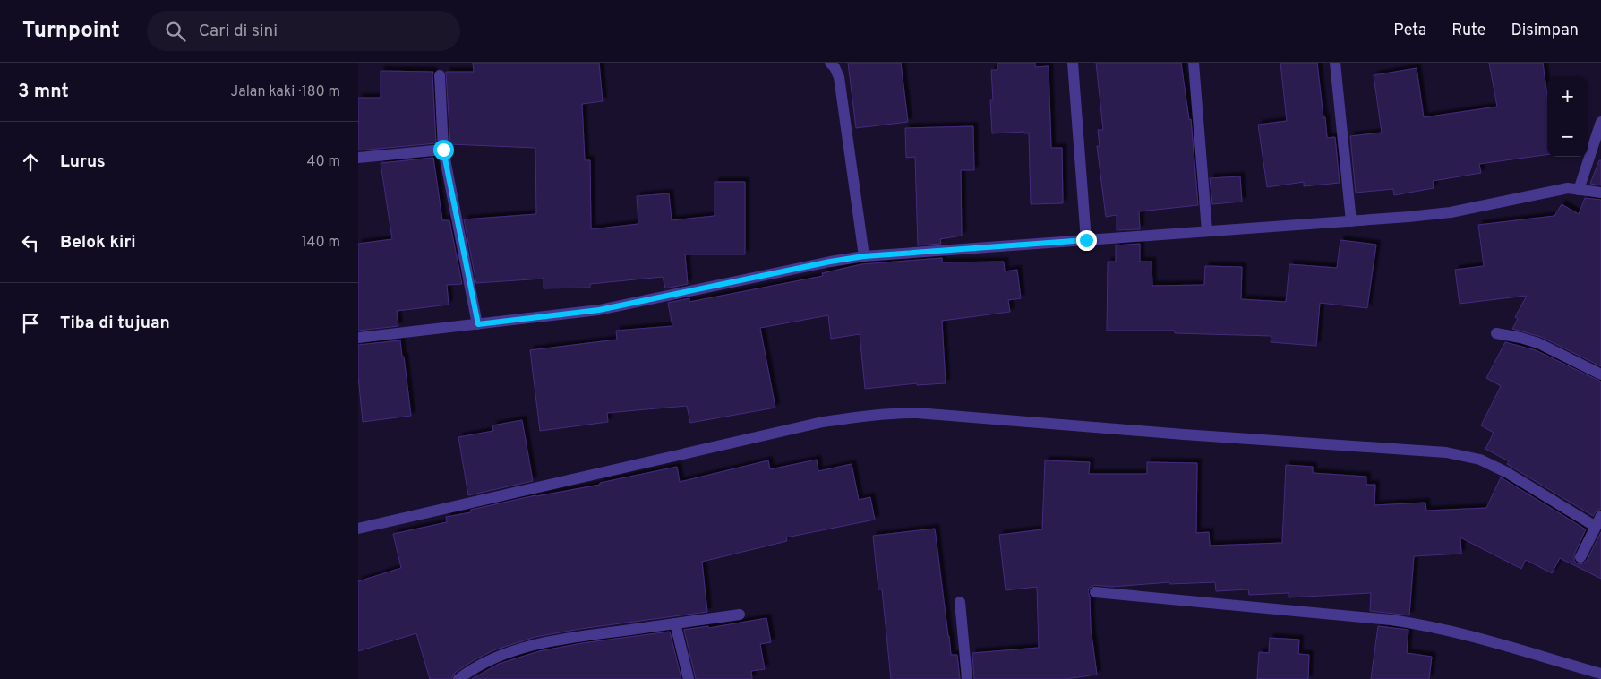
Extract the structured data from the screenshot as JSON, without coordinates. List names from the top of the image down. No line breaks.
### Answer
{"page":{"header":"Turnpoint","search":"Cari di sini","nav":["Peta","Rute","Disimpan"],"heading":["3 mnt","Jalan kaki · 180 m"],"map_buttons":["+","−"],"list":[["Lurus","40 m"],["Belok kiri","140 m"],"Tiba di tujuan"]}}
